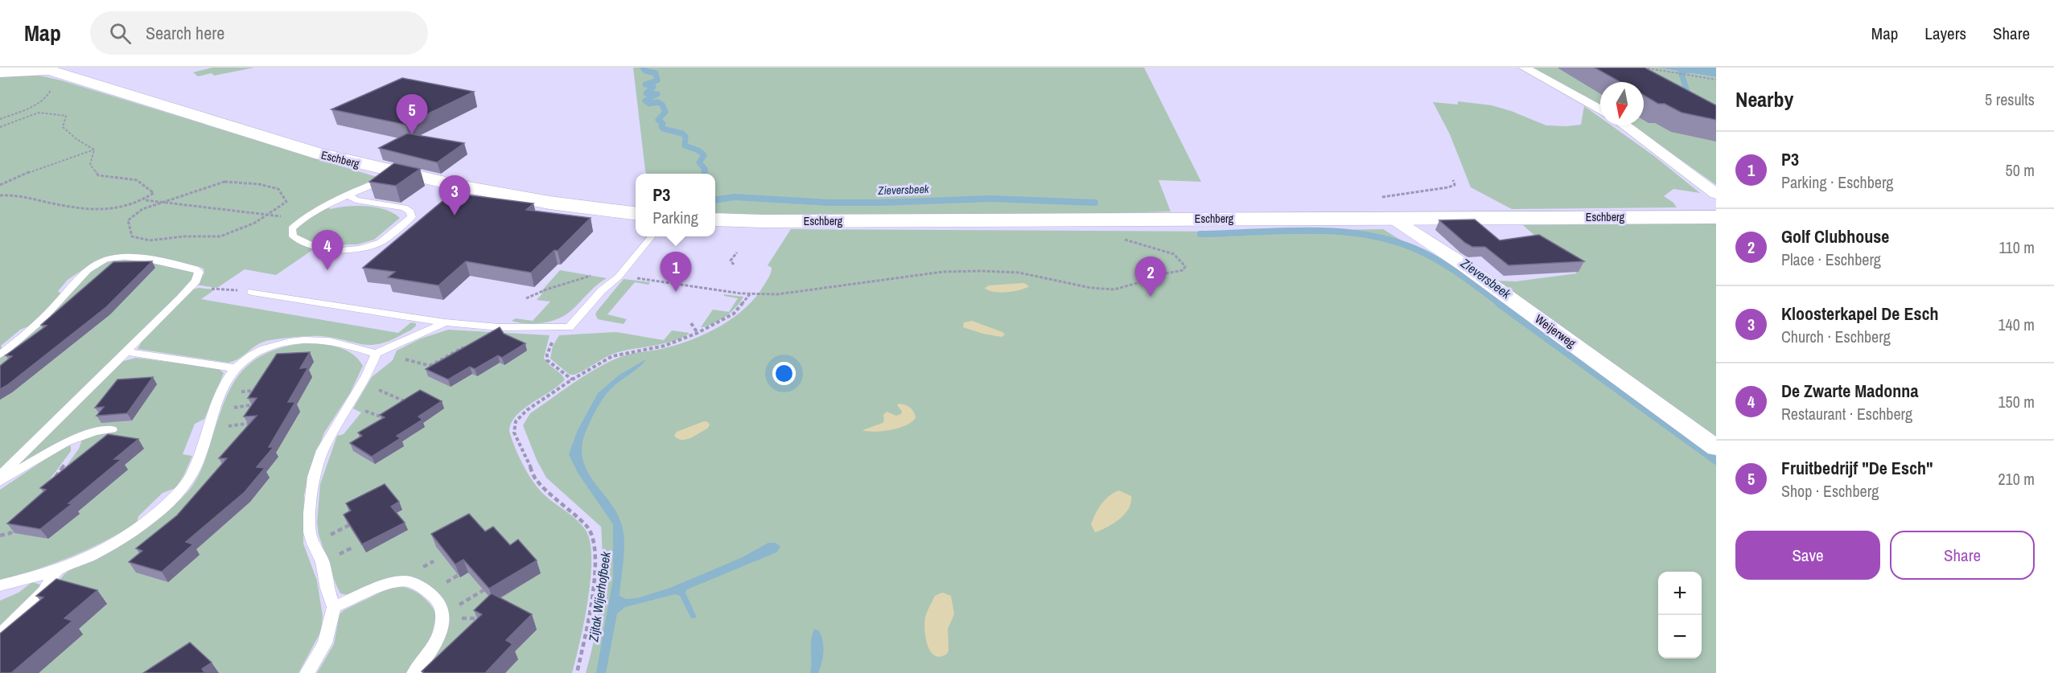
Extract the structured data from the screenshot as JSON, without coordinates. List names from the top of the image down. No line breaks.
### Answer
{"streets":{"street":["Eschberg","Weijerweg"]},"crossings":[["Eschberg","Weijerweg"]],"water":["Zieversbeek","Zijtak Wijerhofbeek"],"north":"bottom","page":{"header":"Map","search":"Search here","nav":["Map","Layers","Share"],"heading":["Nearby","5 results"],"pins":["5","3","4","1","2"],"list":[{"mark":"1","name":"P3","note":"Parking · Eschberg","value":"50 m"},{"mark":"2","name":"Golf Clubhouse","note":"Place · Eschberg","value":"110 m"},{"mark":"3","name":"Kloosterkapel De Esch","note":"Church · Eschberg","value":"140 m"},{"mark":"4","name":"De Zwarte Madonna","note":"Restaurant · Eschberg","value":"150 m"},{"mark":"5","name":"Fruitbedrijf \"De Esch\"","note":"Shop · Eschberg","value":"210 m"}],"popup":["P3","Parking"],"buttons":["Save","Share"],"map_buttons":["+","−"]}}
